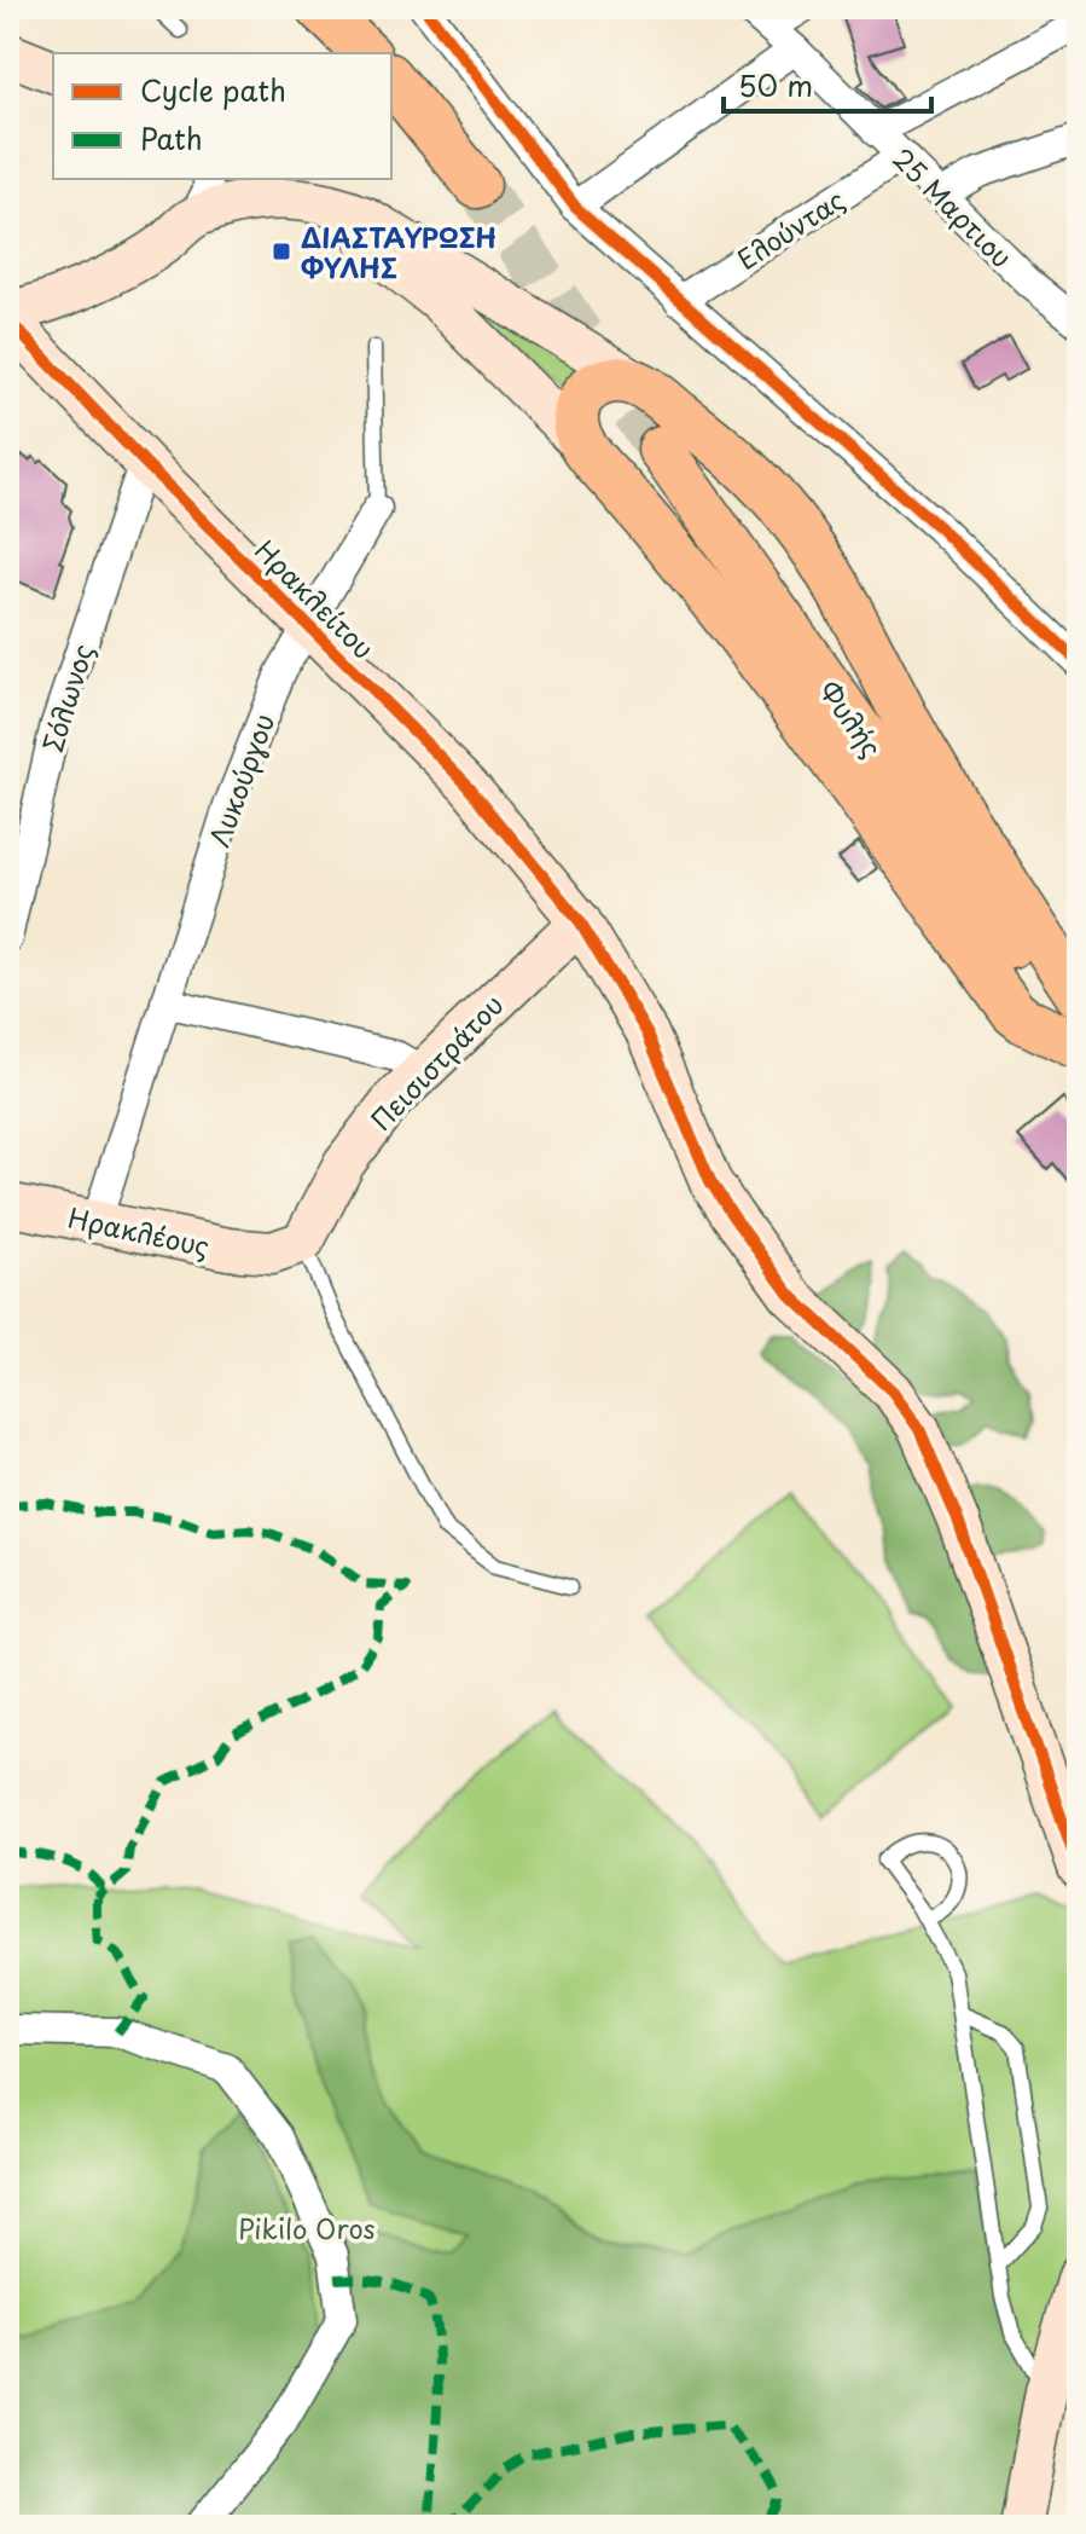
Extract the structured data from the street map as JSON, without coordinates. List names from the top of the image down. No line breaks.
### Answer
{"streets":{"main road":["Φυλής"],"street":["25 Μαρτιου","Ελούντας","Ηρακλείτου","Σόλωνος","Λυκούργου","Πεισιστράτου","Ηρακλέους"]},"crossings":[["25 Μαρτιου","Ελούντας"],["Ηρακλείτου","Σόλωνος"],["Ηρακλείτου","Λυκούργου"],["Ηρακλείτου","Πεισιστράτου"],["Λυκούργου","Ηρακλέους"],["Πεισιστράτου","Ηρακλέους"]],"parks":["Pikilo Oros"],"places":{"transit":["ΔΙΑΣΤΑΥΡΩΣΗ ΦΥΛΗΣ"]},"legend":["Cycle path","Path"],"scale_bar":"50 m"}
